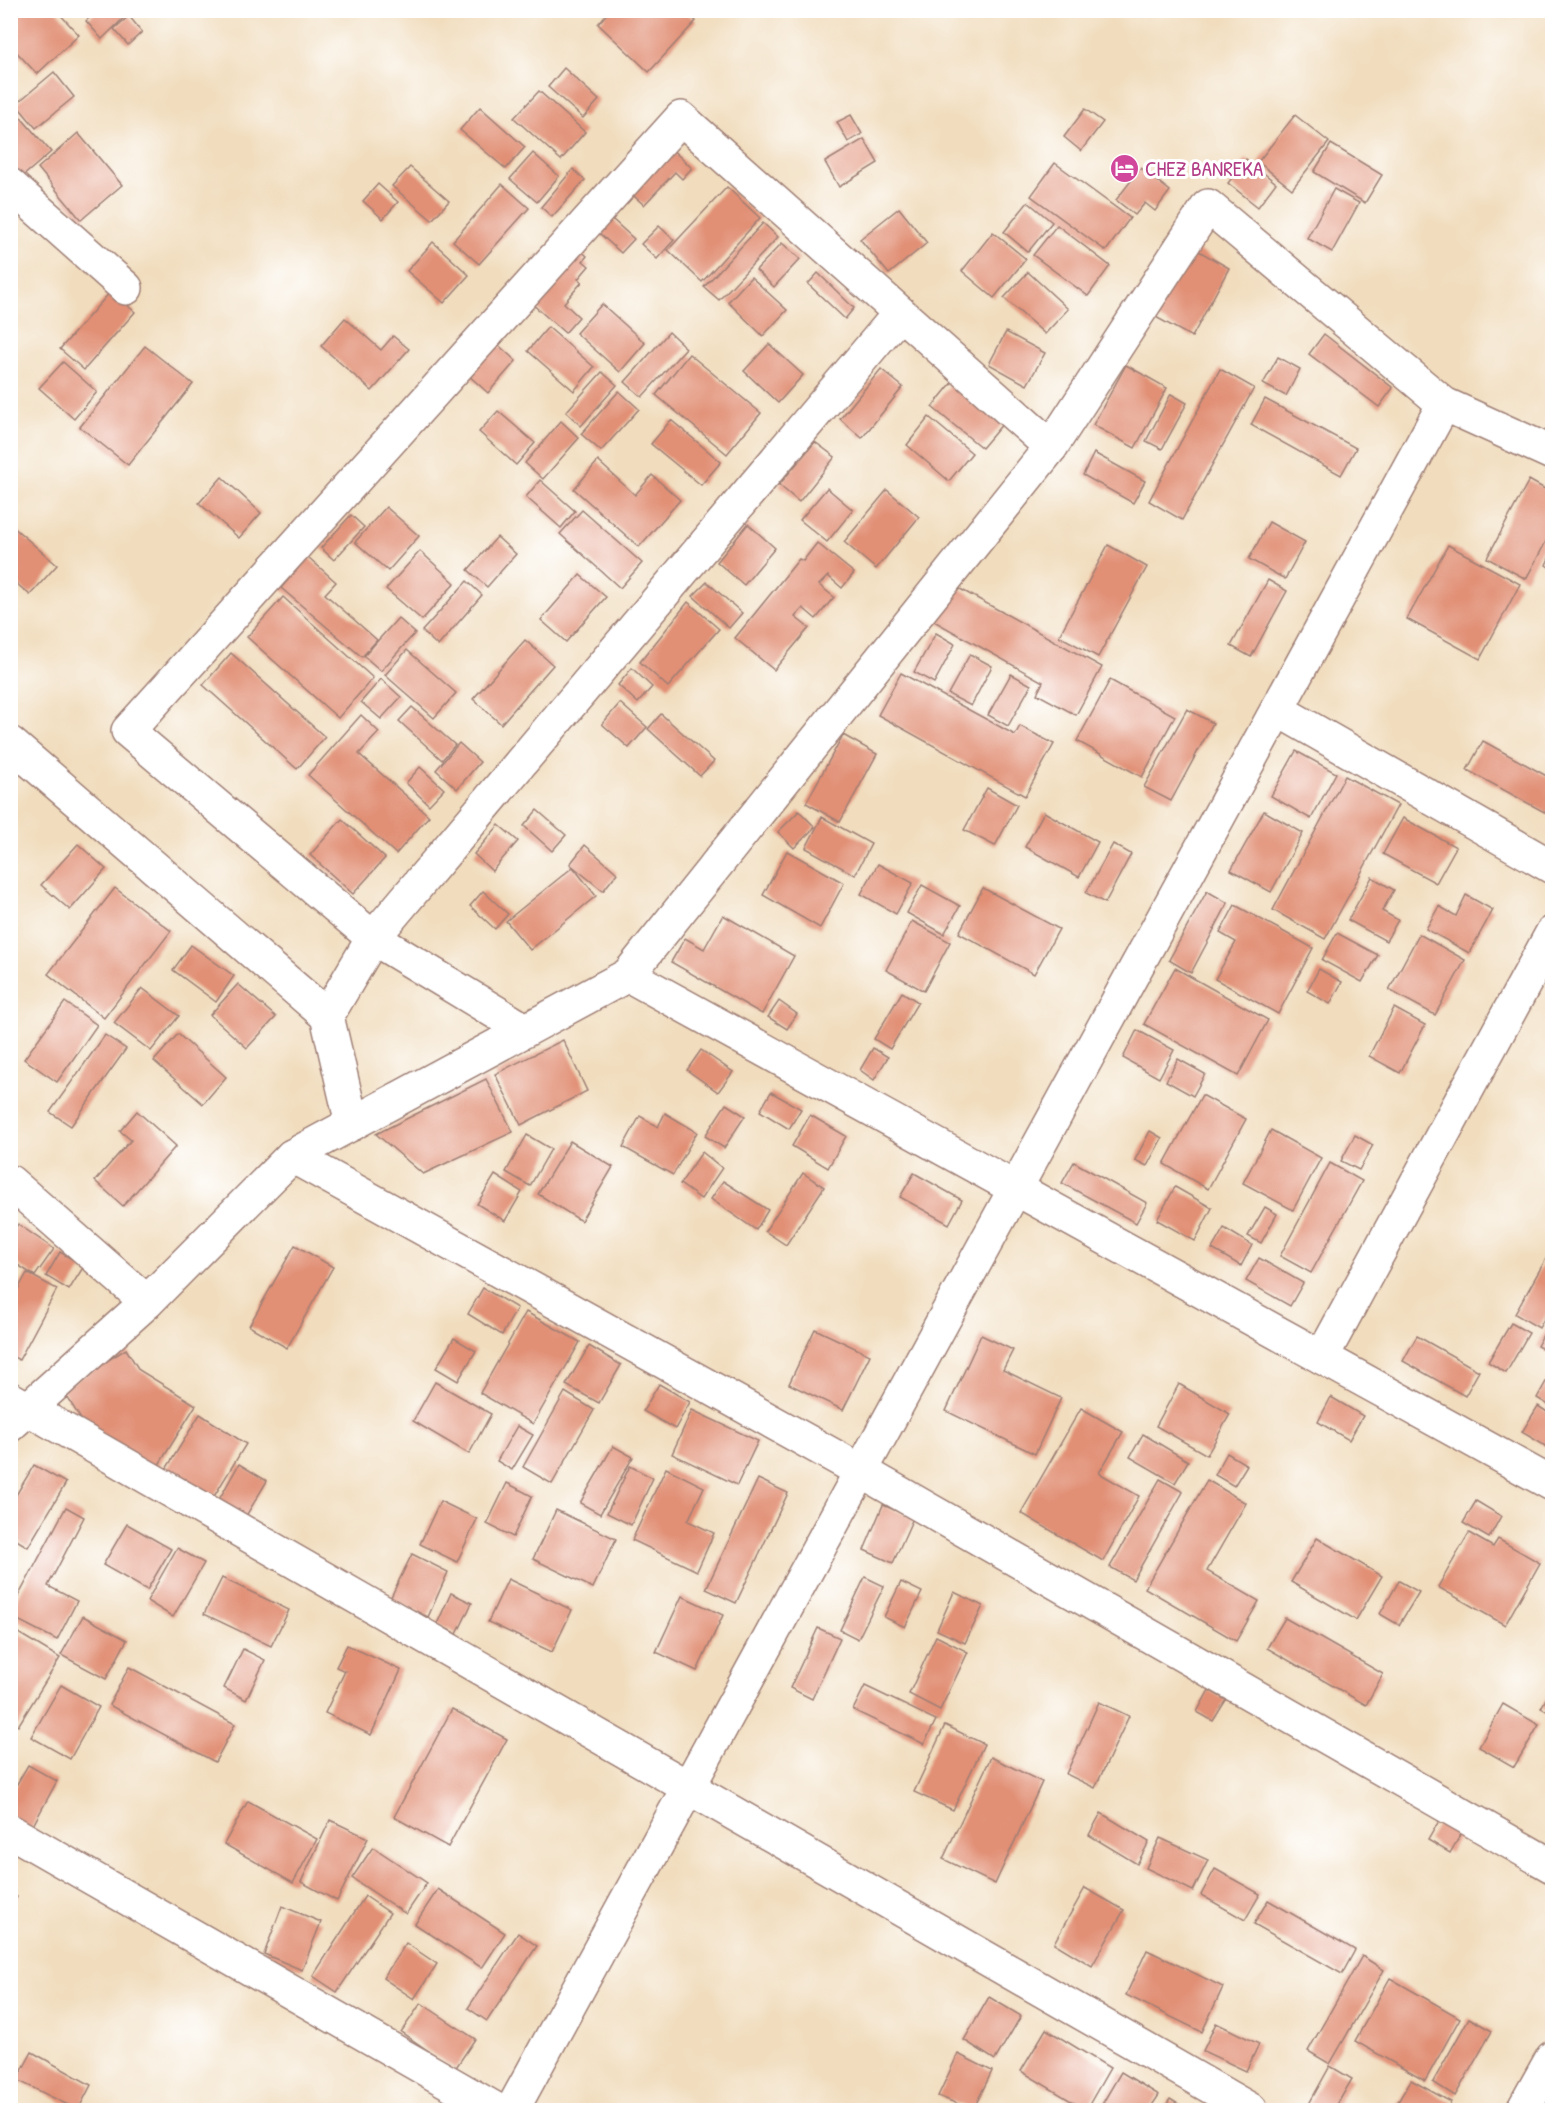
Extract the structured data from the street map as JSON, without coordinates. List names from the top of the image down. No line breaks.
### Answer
{"places":{"hotel":["CHEZ BANREKA"]}}
